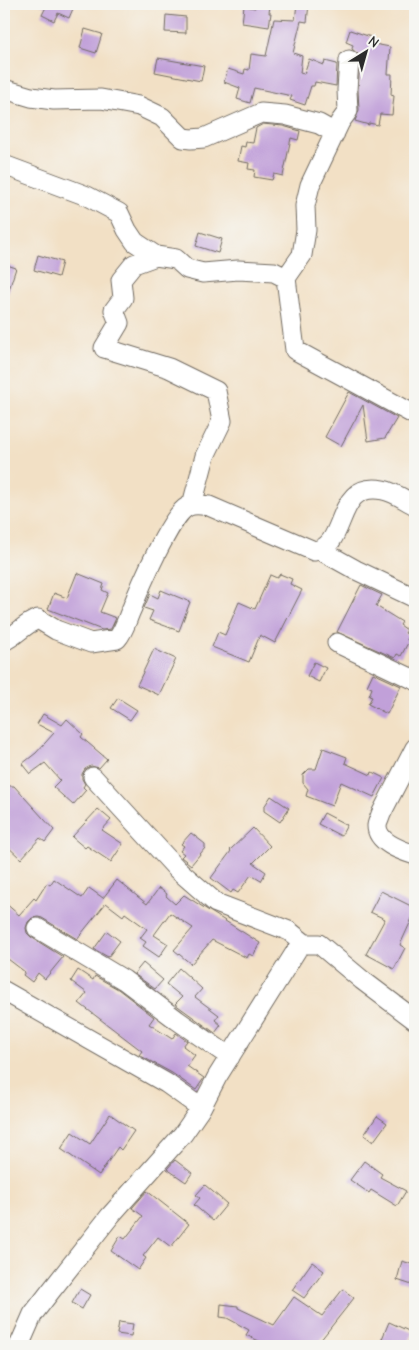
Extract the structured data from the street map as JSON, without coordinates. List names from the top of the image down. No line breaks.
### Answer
{"north":"top right"}
